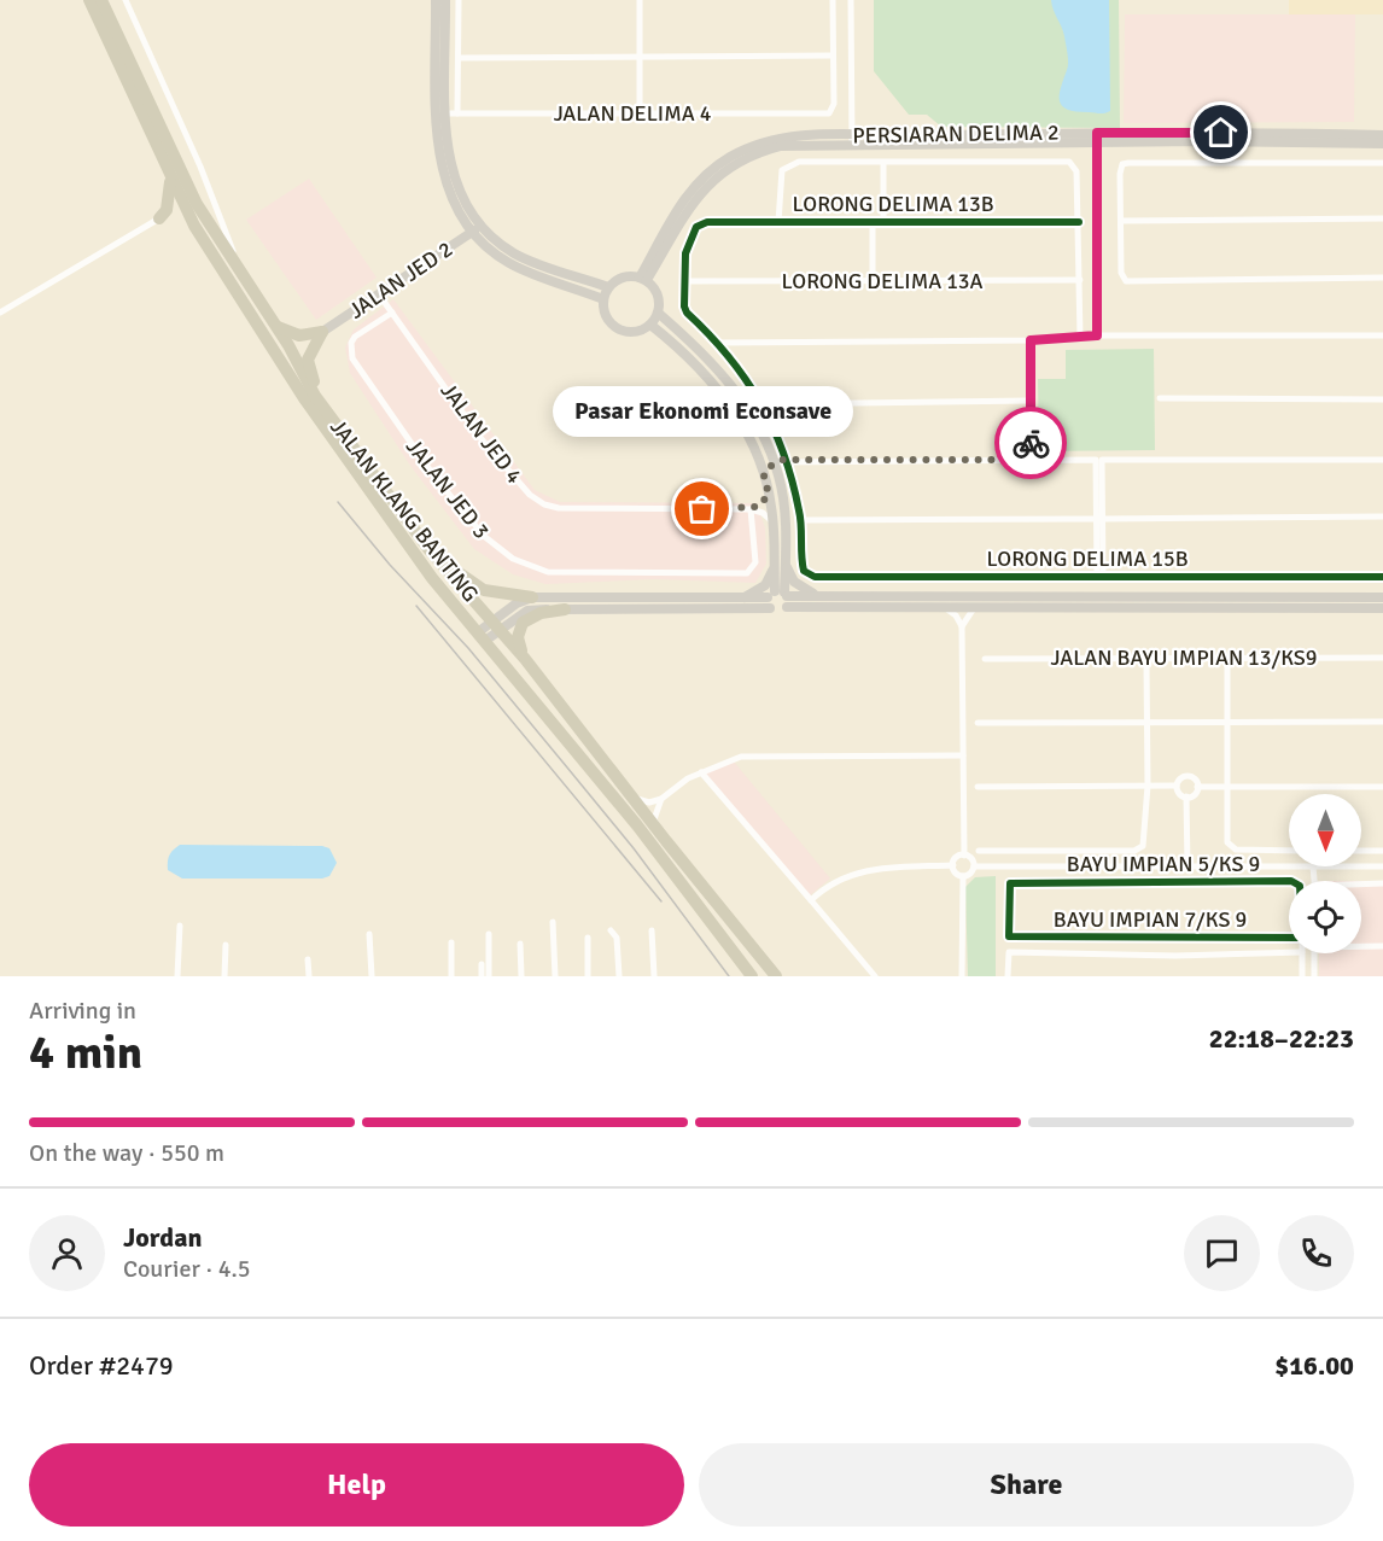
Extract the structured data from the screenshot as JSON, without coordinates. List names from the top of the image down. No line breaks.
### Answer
{"streets":{"highway":["JALAN KLANG BANTING"],"street":["JALAN DELIMA 4","PERSIARAN DELIMA 2","LORONG DELIMA 13B","JALAN JED 2","LORONG DELIMA 13A","JALAN JED 4","JALAN JED 3","LORONG DELIMA 15B","JALAN BAYU IMPIAN 13/KS9","BAYU IMPIAN 5/KS 9","BAYU IMPIAN 7/KS 9"]},"crossings":[["LORONG DELIMA 13B","LORONG DELIMA 13A"],["JALAN JED 2","JALAN JED 4"],["JALAN JED 4","JALAN JED 3"]],"places":["Pasar Ekonomi Econsave"],"north":"bottom","page":{"bubble":"Pasar Ekonomi Econsave","heading":["4 min","Arriving in","22:18–22:23"],"panel":["Jordan","Courier · 4.5","Order #2479","$16.00"],"bar":"On the way · 550 m","buttons":["Help","Share"]}}
